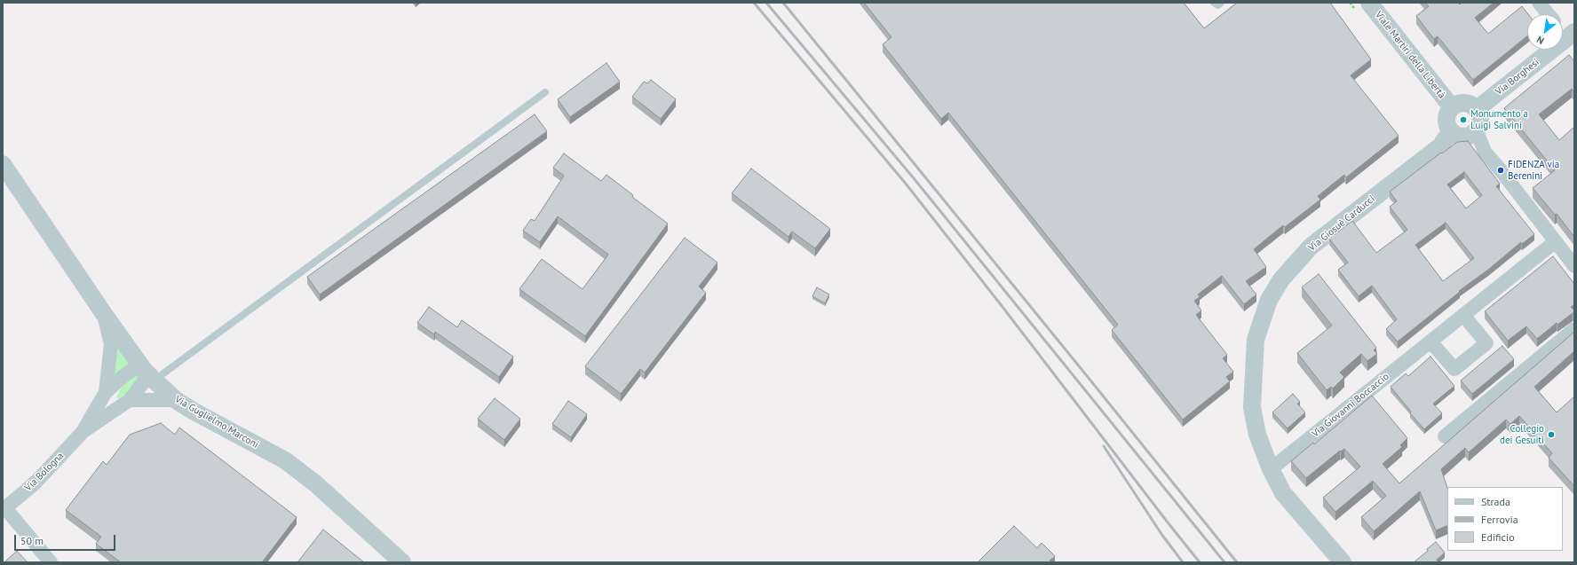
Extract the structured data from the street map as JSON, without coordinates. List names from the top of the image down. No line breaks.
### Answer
{"streets":{"street":["Viale Martiri della Libertà","Via Borghesi","Via Giosuè Carducci","Via Giovanni Boccaccio","Via Guglielmo Marconi","Via Bologna"]},"crossings":[["Viale Martiri della Libertà","Via Borghesi"],["Viale Martiri della Libertà","Via Giosuè Carducci"],["Via Borghesi","Via Giosuè Carducci"],["Via Giosuè Carducci","Via Giovanni Boccaccio"],["Via Guglielmo Marconi","Via Bologna"]],"places":["Monumento a Luigi Salvini","FIDENZA via Berenini","Collegio dei Gesuiti"],"legend":["Strada","Ferrovia","Edificio"],"scale_bar":"50 m","north":"bottom left"}
